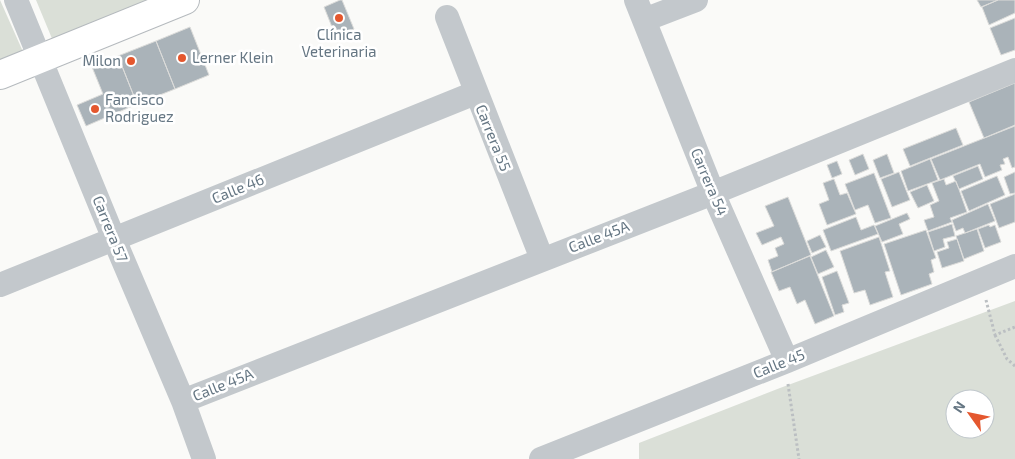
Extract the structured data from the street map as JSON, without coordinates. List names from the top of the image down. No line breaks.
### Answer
{"streets":{"street":["Carrera 55","Carrera 54","Calle 46","Carrera 57","Calle 45A","Calle 45"]},"crossings":[["Carrera 55","Calle 46"],["Carrera 55","Calle 45A"],["Carrera 54","Calle 45A"],["Carrera 54","Calle 45"],["Calle 46","Carrera 57"],["Carrera 57","Calle 45A"]],"places":["Clínica Veterinaria","Lerner Klein","Milon","Fancisco Rodriguez"],"north":"top left"}
